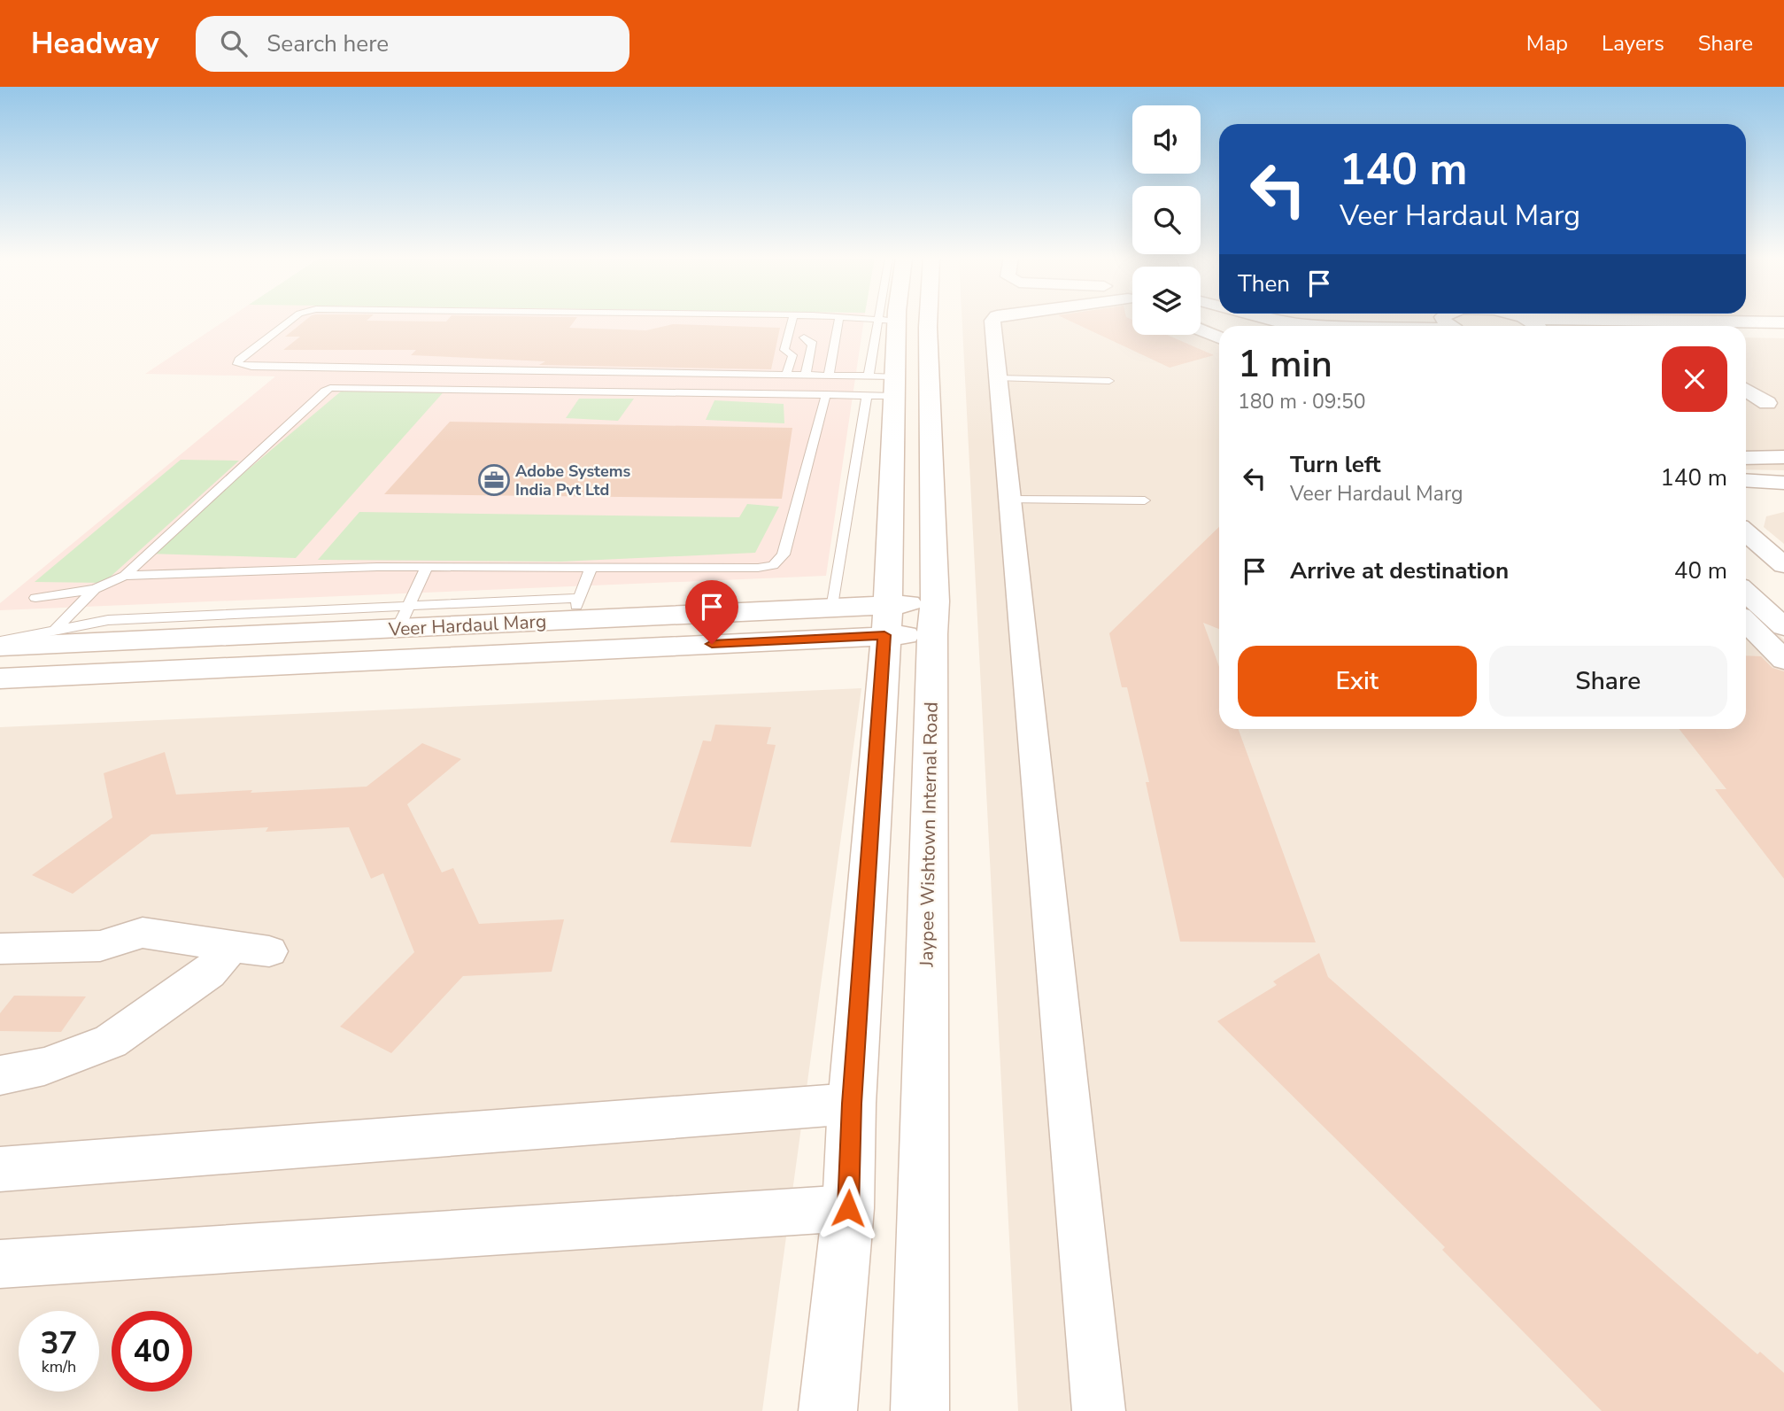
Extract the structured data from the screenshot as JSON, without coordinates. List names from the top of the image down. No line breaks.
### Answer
{"streets":{"street":["Veer Hardaul Marg","Jaypee Wishtown Internal Road"]},"crossings":[["Veer Hardaul Marg","Jaypee Wishtown Internal Road"]],"places":{"office":["Adobe Systems India Pvt Ltd"]},"page":{"header":"Headway","search":"Search here","nav":["Map","Layers","Share"],"turn":["140 m","Veer Hardaul Marg"],"then":"Then","heading":["1 min","180 m · 09:50"],"list":[{"name":"Turn left","note":"Veer Hardaul Marg","value":"140 m"},{"name":"Arrive at destination","value":"40 m"}],"buttons":["Exit","Share"],"speed":"37 km/h","limit":"40"}}
